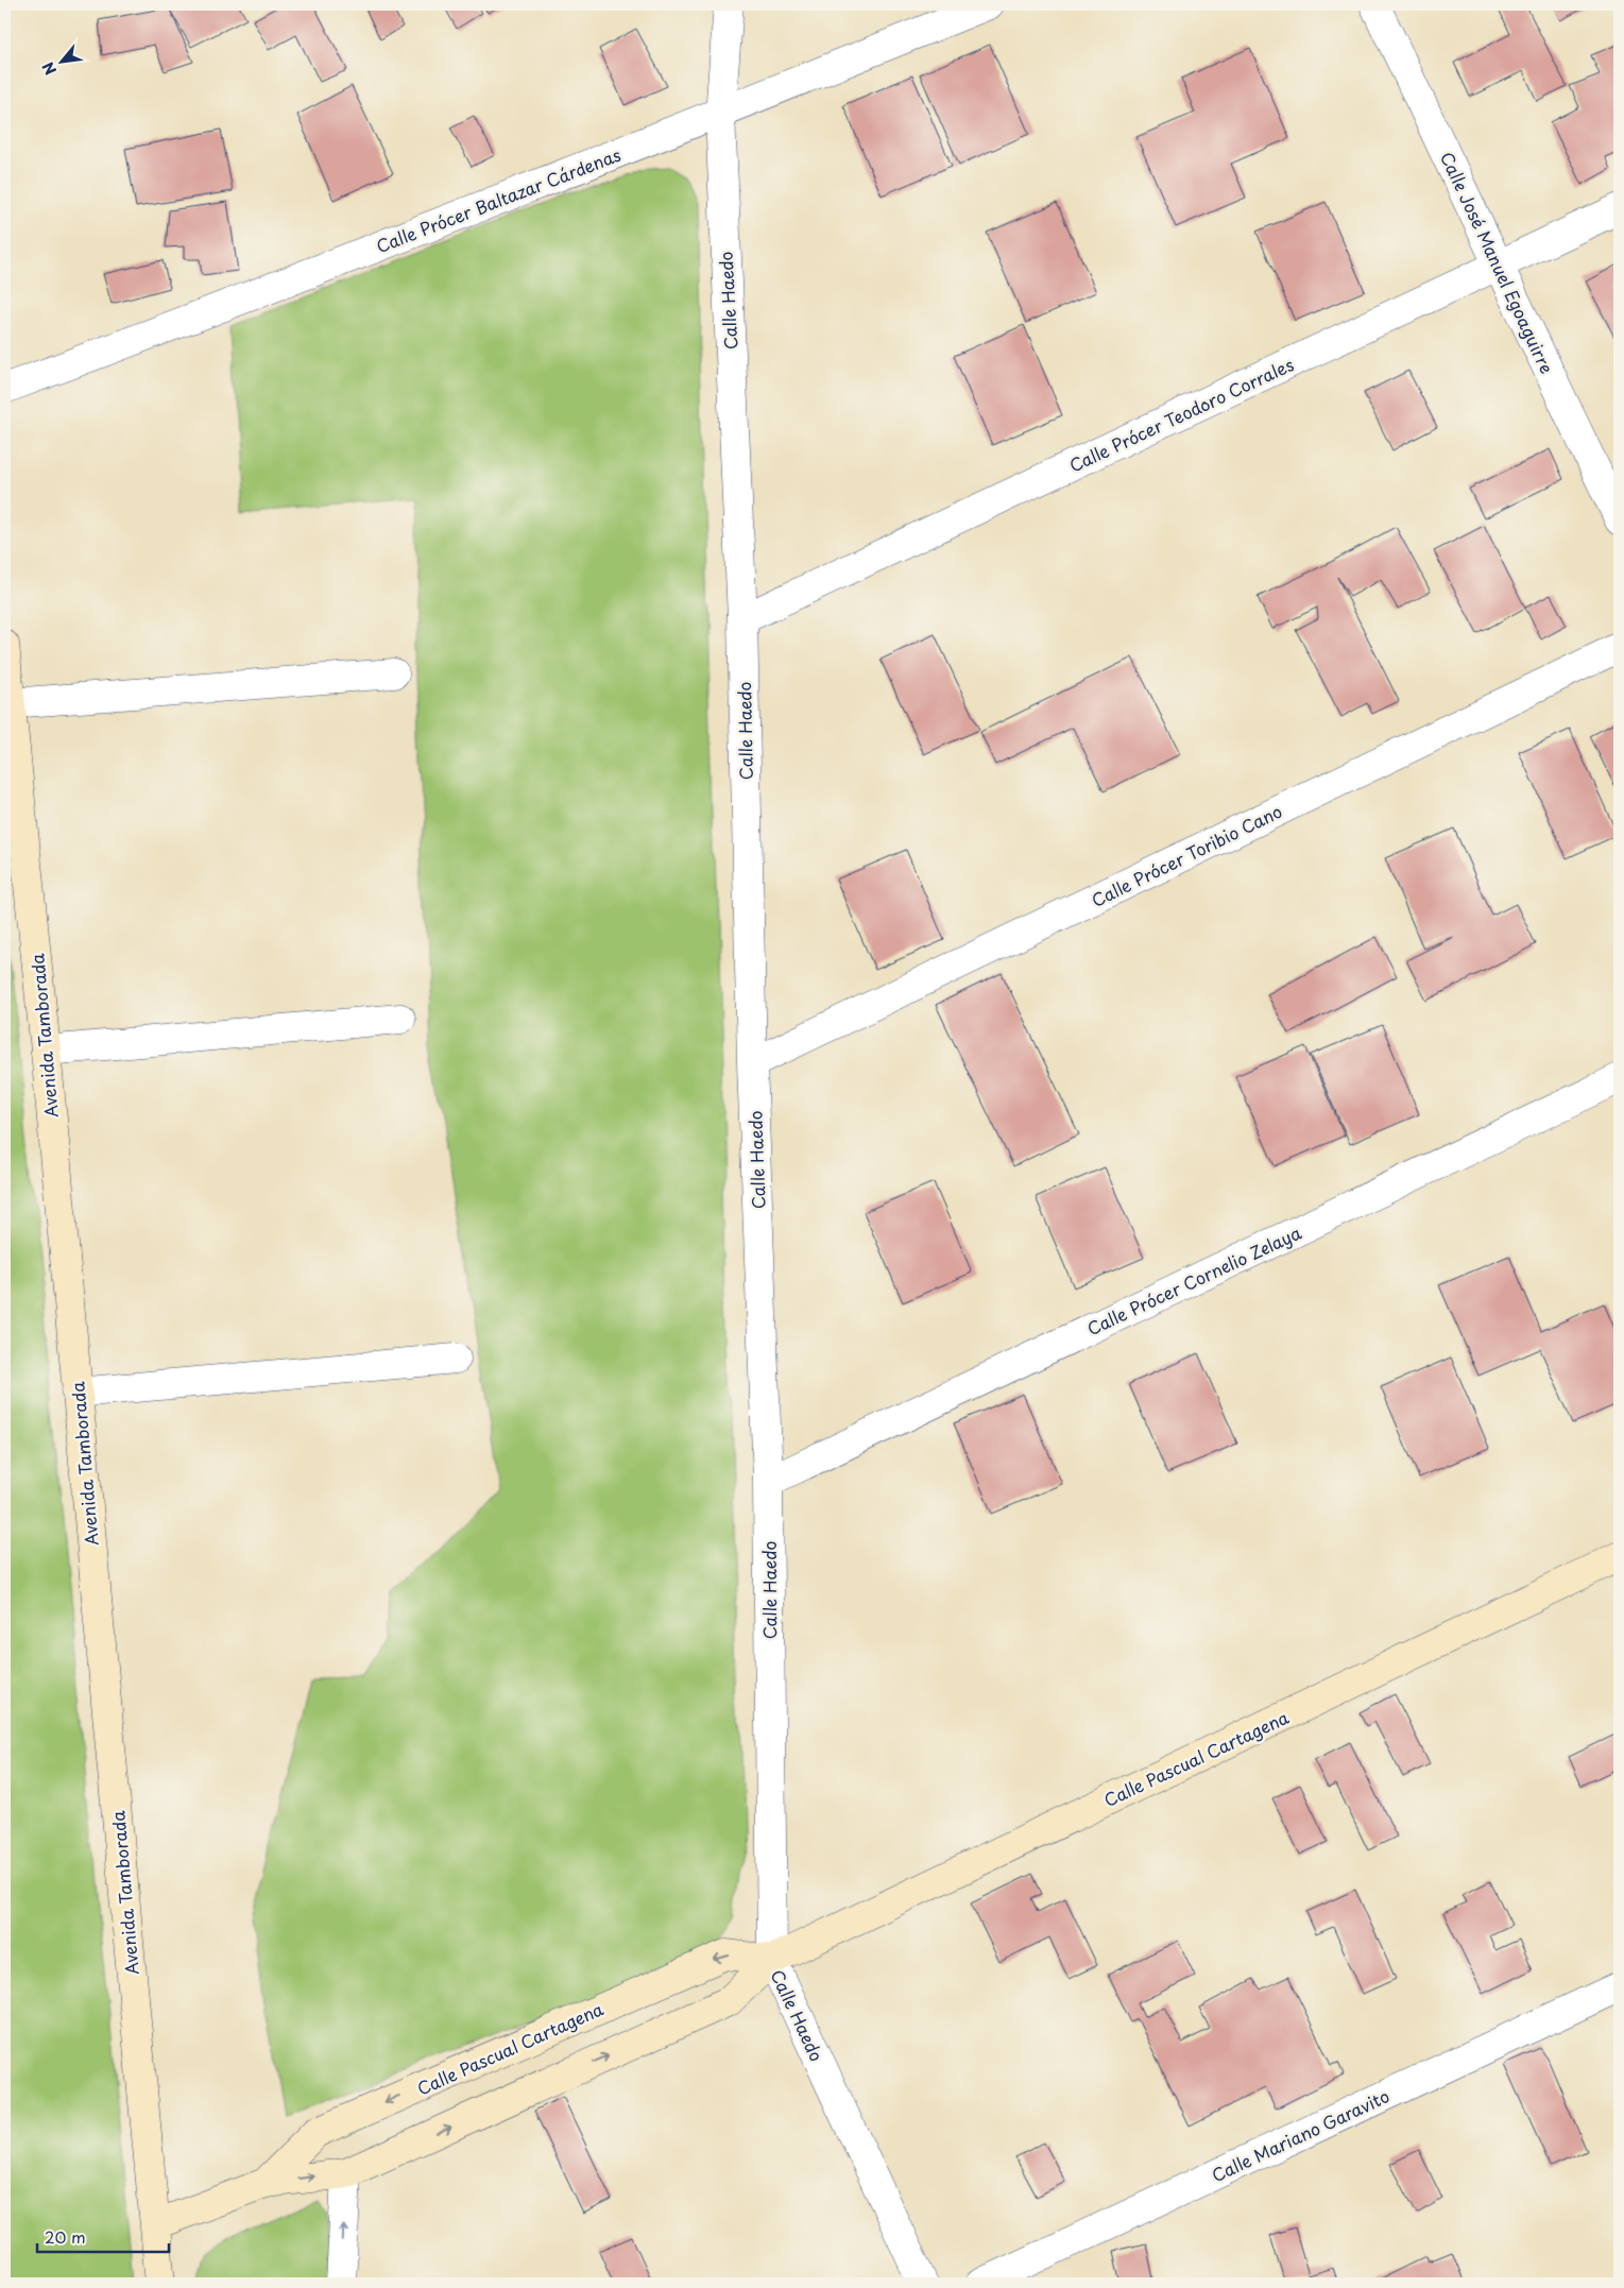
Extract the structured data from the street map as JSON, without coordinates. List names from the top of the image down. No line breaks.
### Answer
{"streets":{"street":["Calle Prócer Baltazar Cárdenas","Calle José Manuel Egoaguirre","Calle Haedo","Calle Prócer Teodoro Corrales","Calle Prócer Toribio Cano","Avenida Tamborada","Calle Prócer Cornelio Zelaya","Calle Pascual Cartagena","Calle Mariano Garavito"]},"crossings":[["Calle Prócer Baltazar Cárdenas","Calle Haedo"],["Calle José Manuel Egoaguirre","Calle Prócer Teodoro Corrales"],["Calle Haedo","Calle Prócer Teodoro Corrales"],["Calle Haedo","Calle Prócer Toribio Cano"],["Calle Haedo","Calle Prócer Cornelio Zelaya"],["Calle Haedo","Calle Pascual Cartagena"],["Avenida Tamborada","Calle Pascual Cartagena"]],"scale_bar":"20 m","north":"bottom left"}
